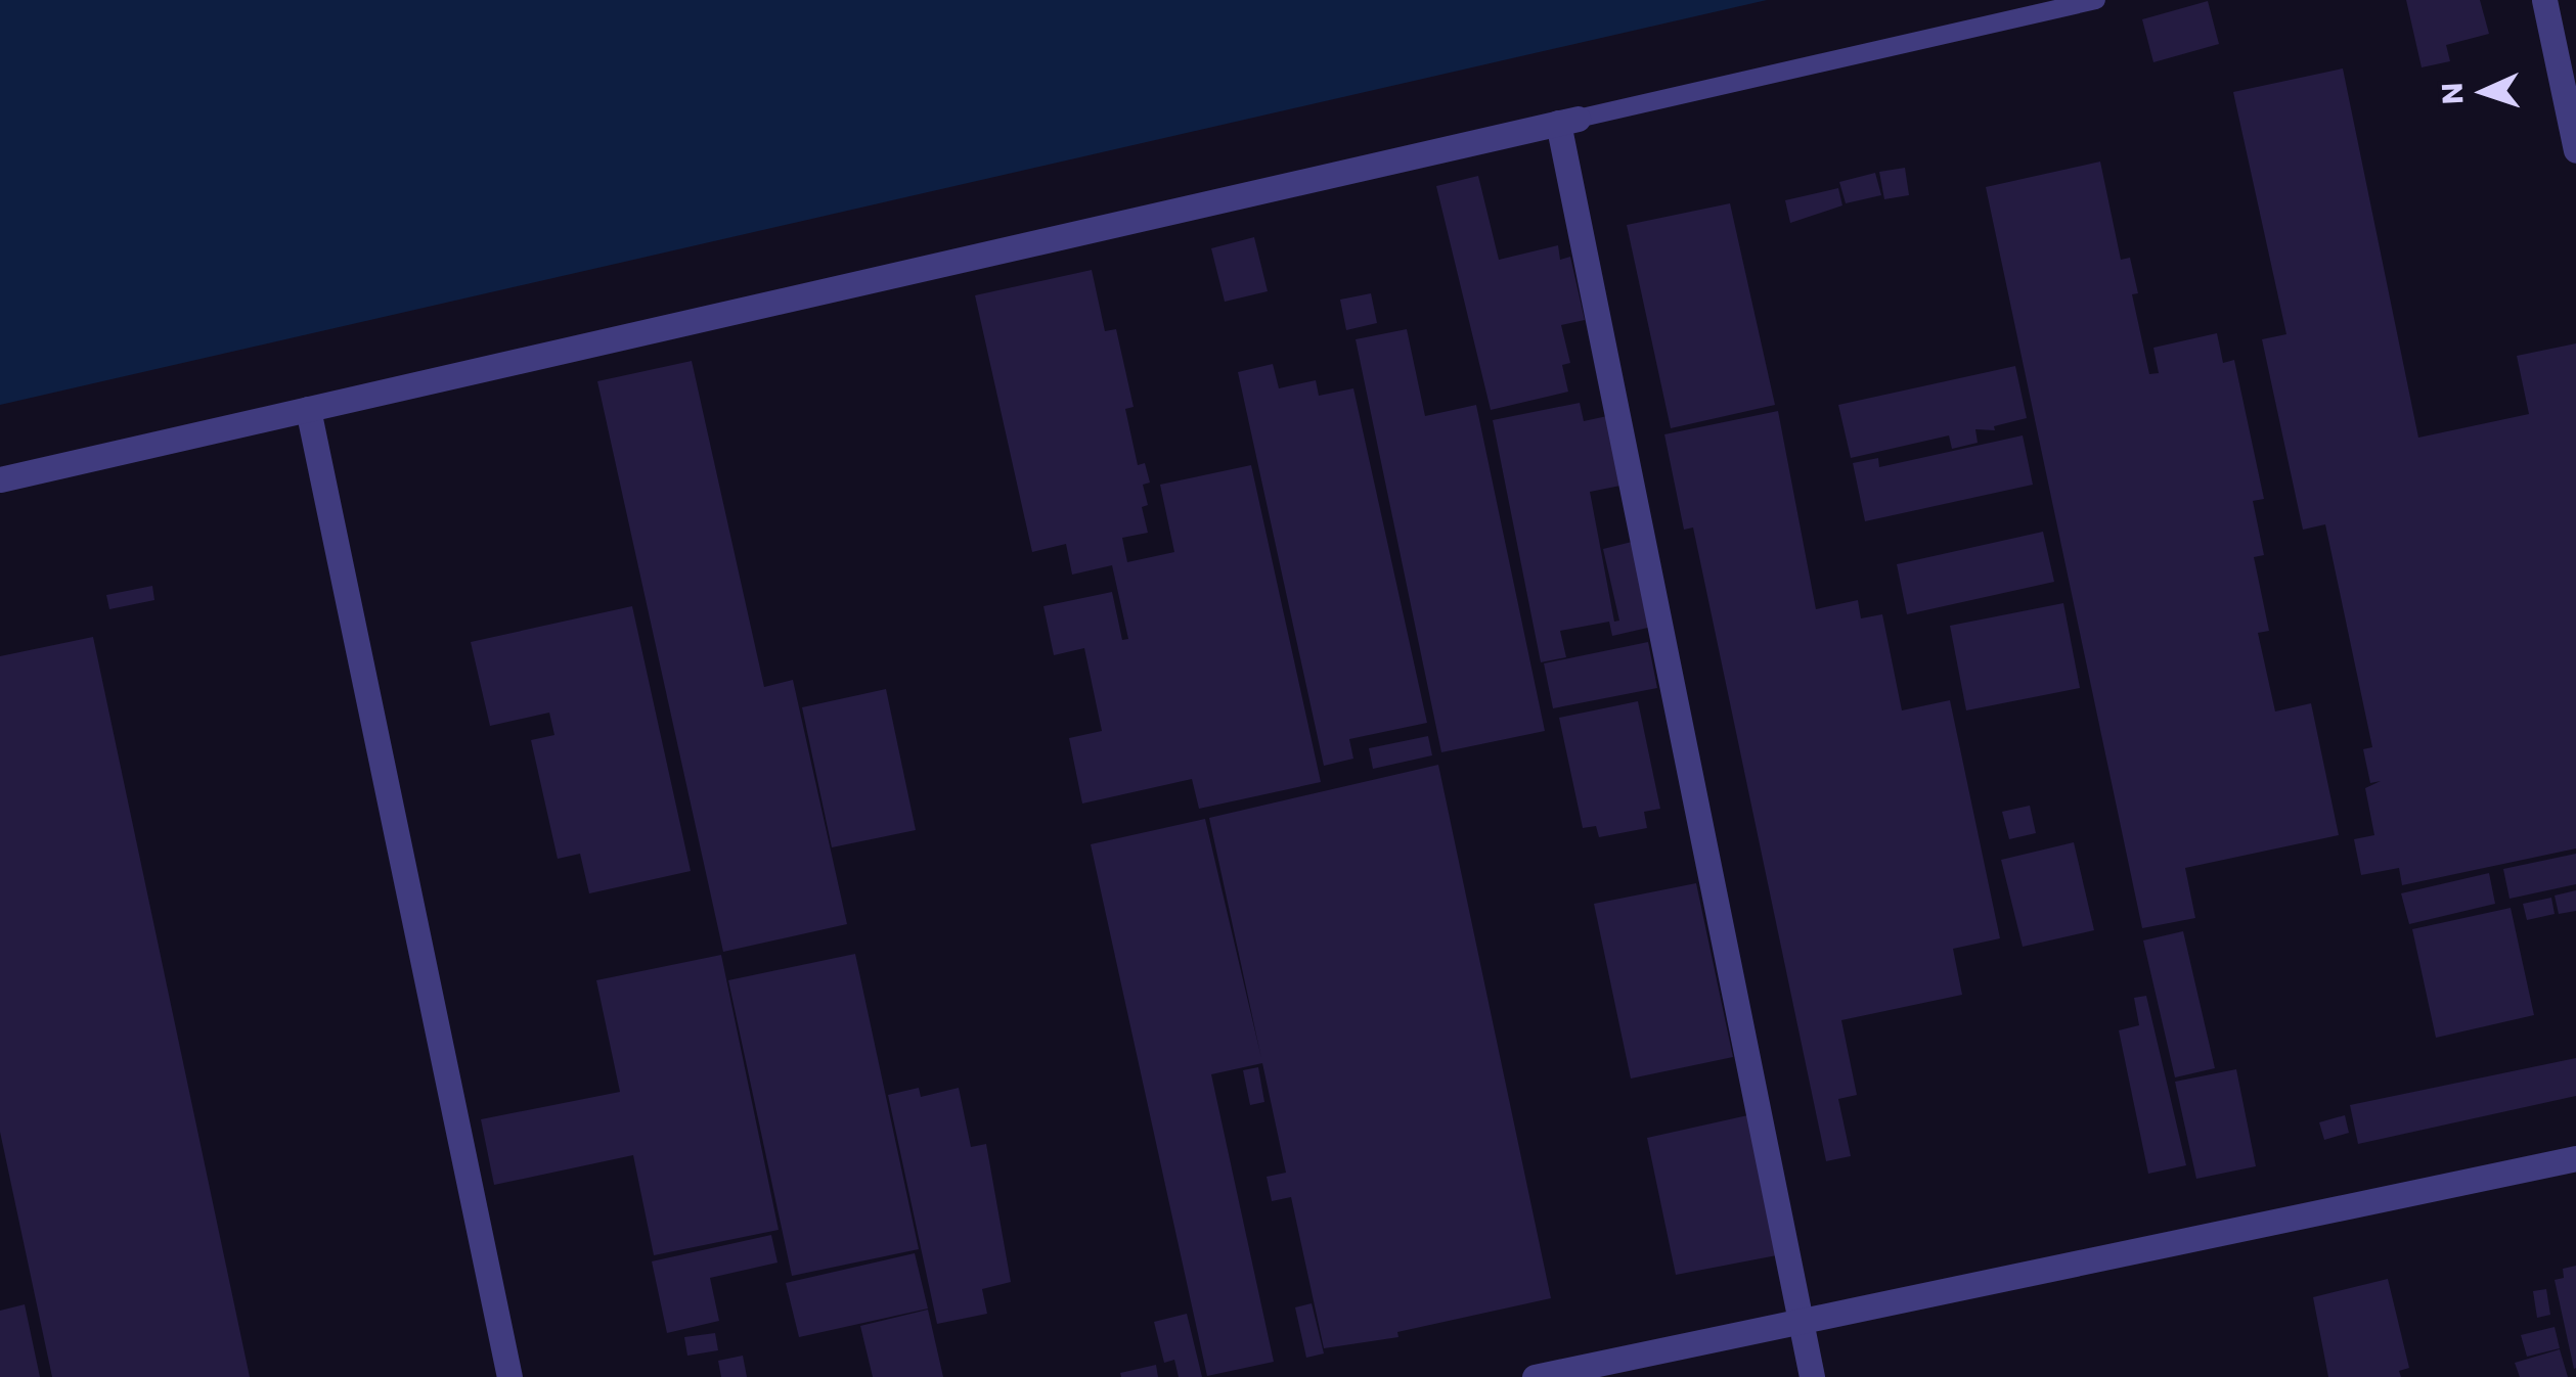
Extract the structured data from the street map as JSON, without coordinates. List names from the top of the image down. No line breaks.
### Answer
{"north":"left"}
